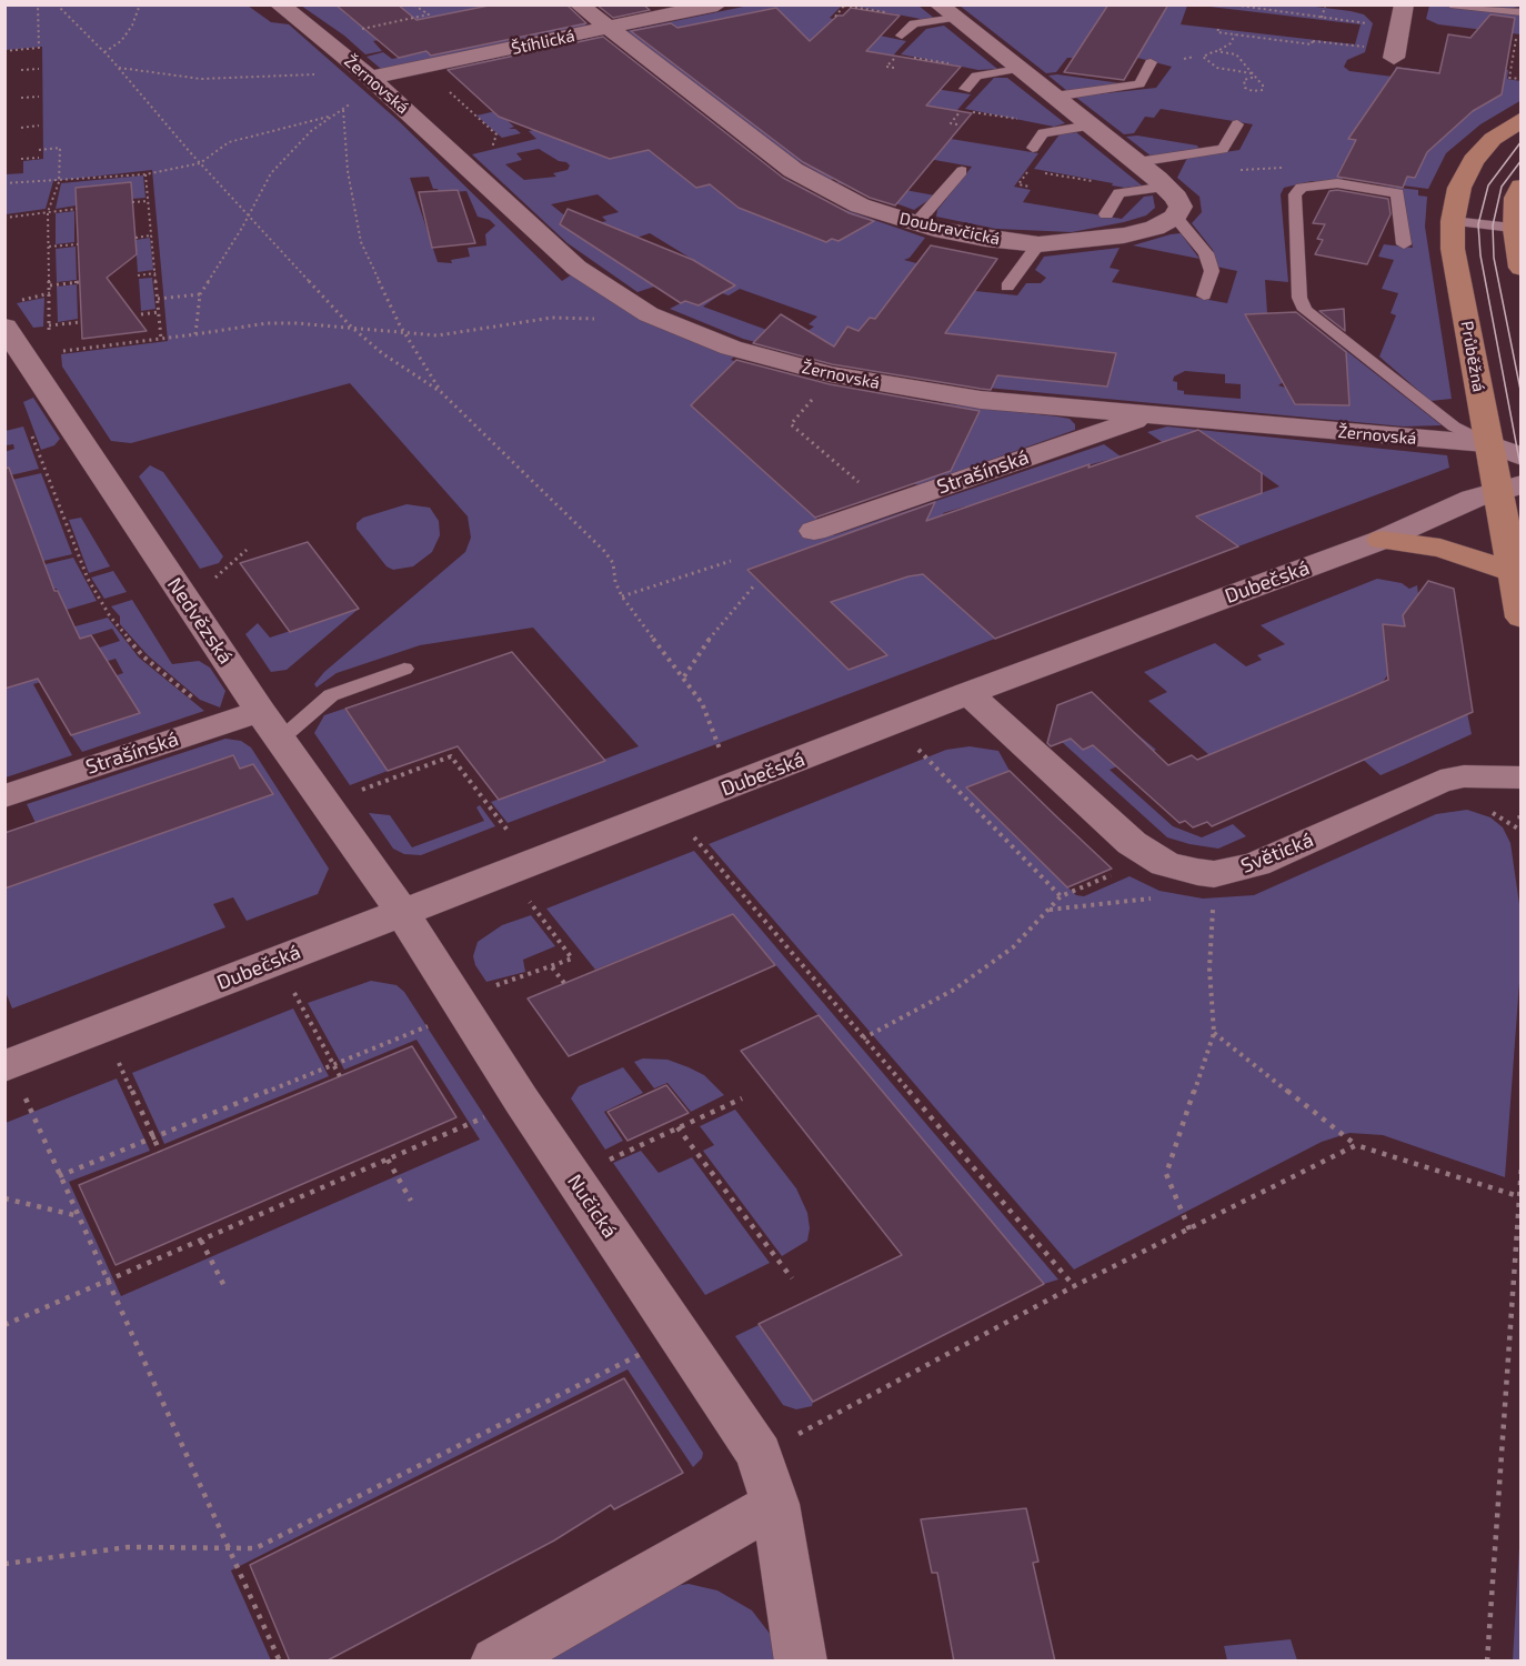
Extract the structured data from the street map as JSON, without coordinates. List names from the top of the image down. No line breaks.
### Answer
{"streets":{"main road":["Průběžná"],"street":["Štíhlická","Žernovská","Doubravčická","Strašínská","Dubečská","Nedvězská","Světická","Nučická"]},"crossings":[["Štíhlická","Žernovská"],["Štíhlická","Doubravčická"],["Žernovská","Průběžná"],["Žernovská","Strašínská"],["Průběžná","Dubečská"],["Strašínská","Nedvězská"],["Dubečská","Nedvězská"],["Dubečská","Světická"],["Dubečská","Nučická"],["Nedvězská","Nučická"]]}
